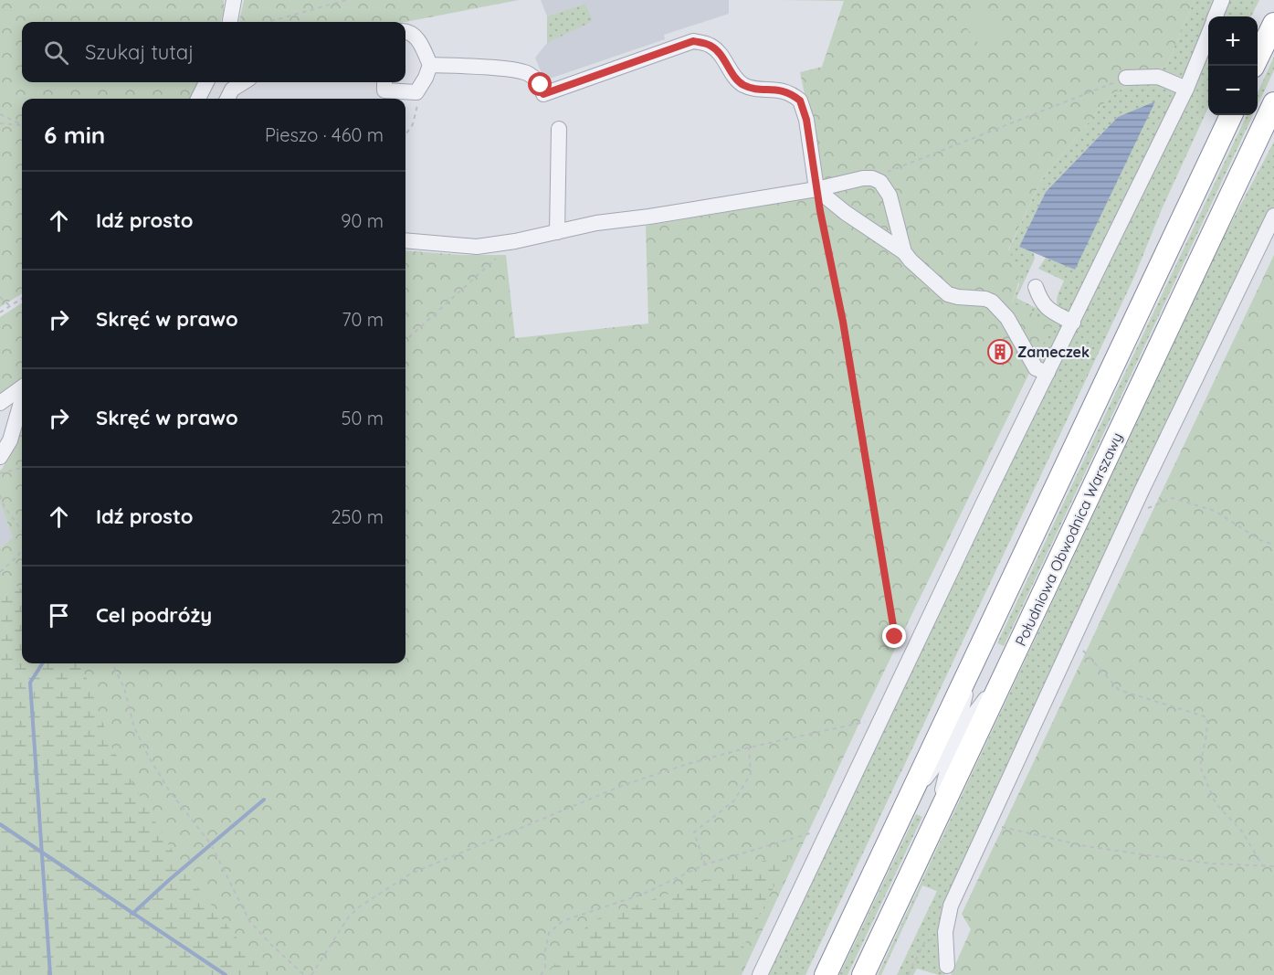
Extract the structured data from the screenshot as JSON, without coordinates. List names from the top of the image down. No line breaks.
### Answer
{"streets":{"highway":["Południowa Obwodnica Warszawy"]},"places":{"building":["Zameczek"]},"page":{"map_buttons":["+","−"],"search":"Szukaj tutaj","heading":["6 min","Pieszo · 460 m"],"list":[["Idź prosto","90 m"],["Skręć w prawo","70 m"],["Skręć w prawo","50 m"],["Idź prosto","250 m"],"Cel podróży"]}}
